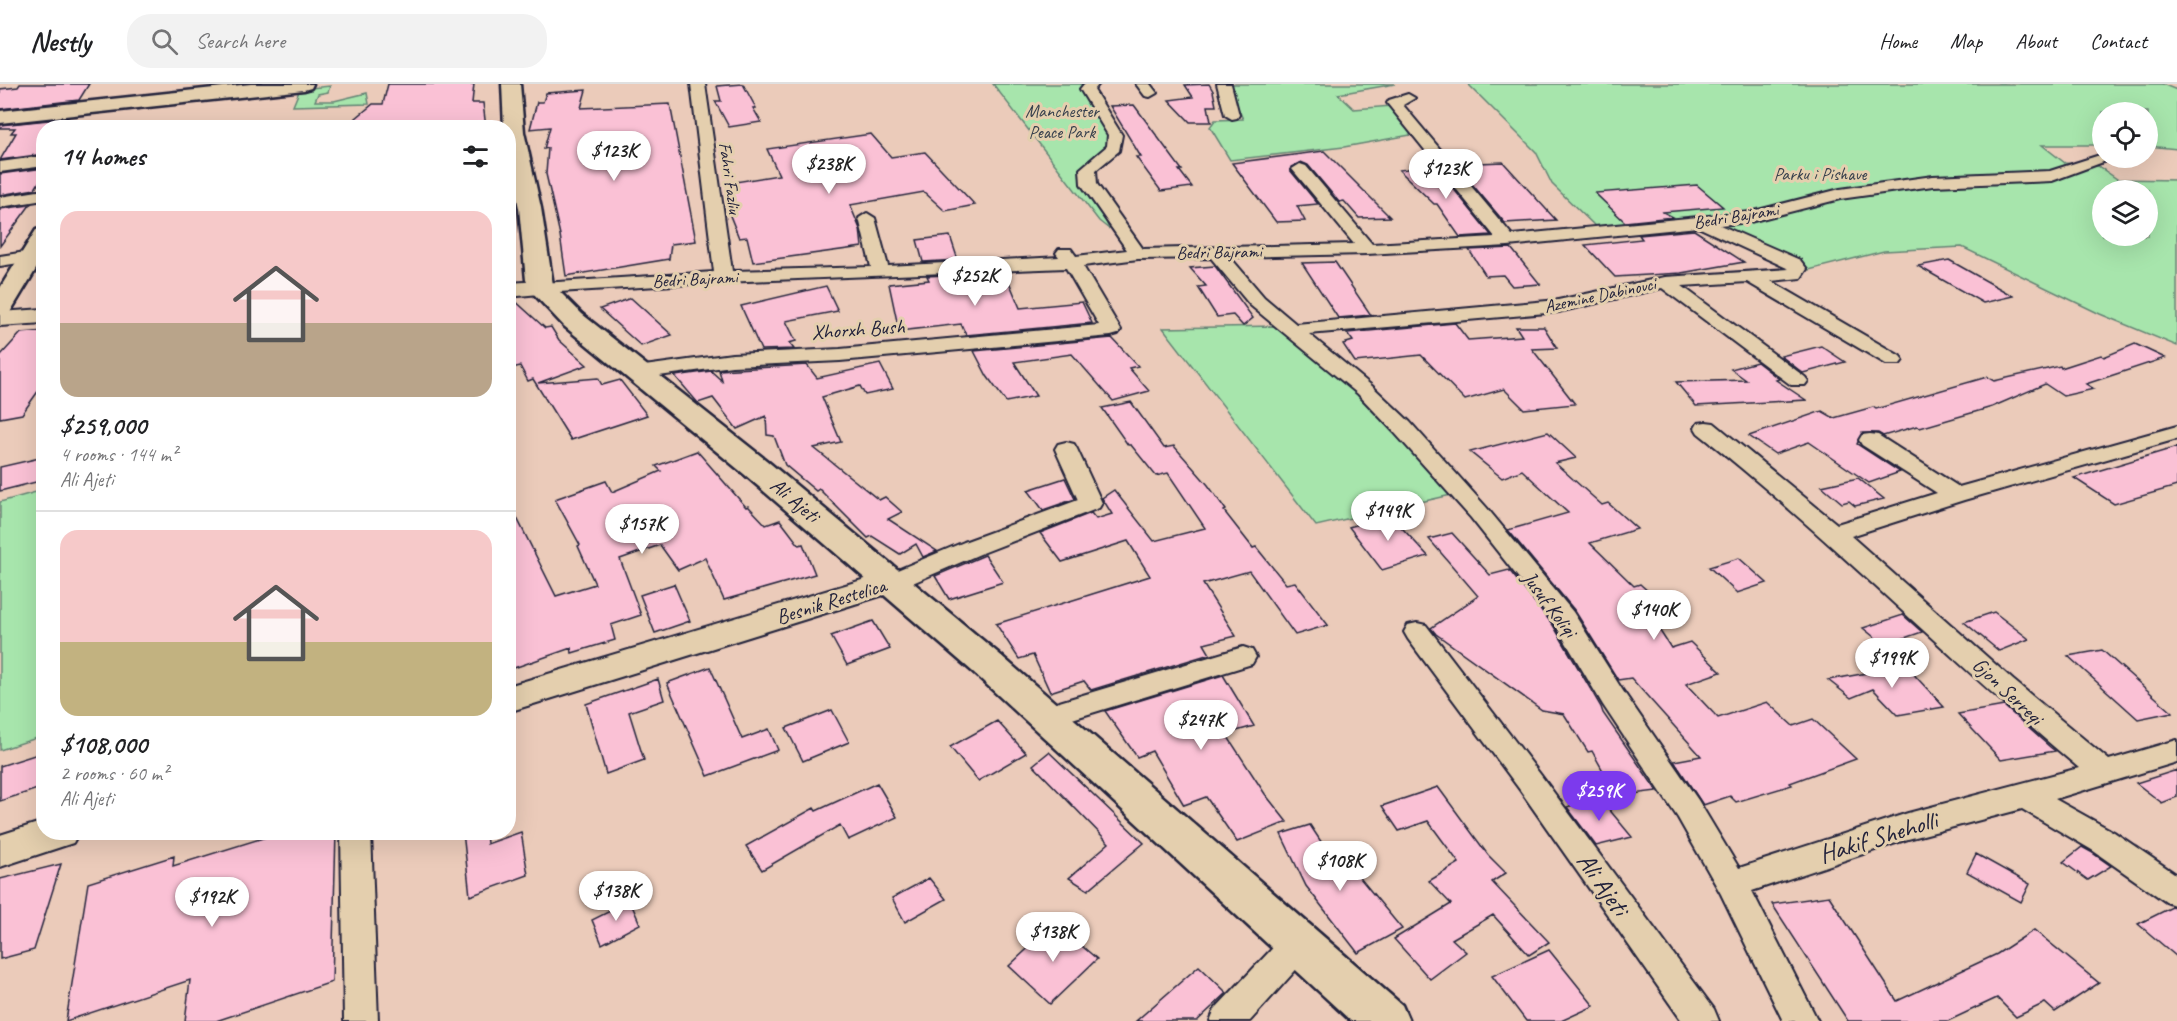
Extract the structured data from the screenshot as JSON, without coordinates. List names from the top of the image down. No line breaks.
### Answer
{"streets":{"main road":["Ali Ajeti"],"street":["Fahri Fazliu","Bedri Bajrami","Azemine Dabinovci","Xhorxh Bush","Besnik Restelica","Jusuf Koliqi","Gjon Serreqi","Hakif Sheholli"]},"crossings":[["Fahri Fazliu","Bedri Bajrami"],["Bedri Bajrami","Azemine Dabinovci"],["Bedri Bajrami","Xhorxh Bush"],["Bedri Bajrami","Ali Ajeti"],["Bedri Bajrami","Jusuf Koliqi"],["Azemine Dabinovci","Jusuf Koliqi"],["Xhorxh Bush","Ali Ajeti"],["Ali Ajeti","Besnik Restelica"],["Jusuf Koliqi","Hakif Sheholli"],["Gjon Serreqi","Hakif Sheholli"]],"parks":["Manchester Peace Park","Parku i Pishave"],"page":{"header":"Nestly","search":"Search here","nav":["Home","Map","About","Contact"],"heading":"14 homes","price":["$123K","$238K","$123K","$252K","$149K","$157K","$140K","$199K","$247K","$259K","$108K","$138K","$192K","$138K"],"list":[{"name":"$259,000","note":"4 rooms · 144 m² · Ali Ajeti"},{"name":"$108,000","note":"2 rooms · 60 m² · Ali Ajeti"}]}}
